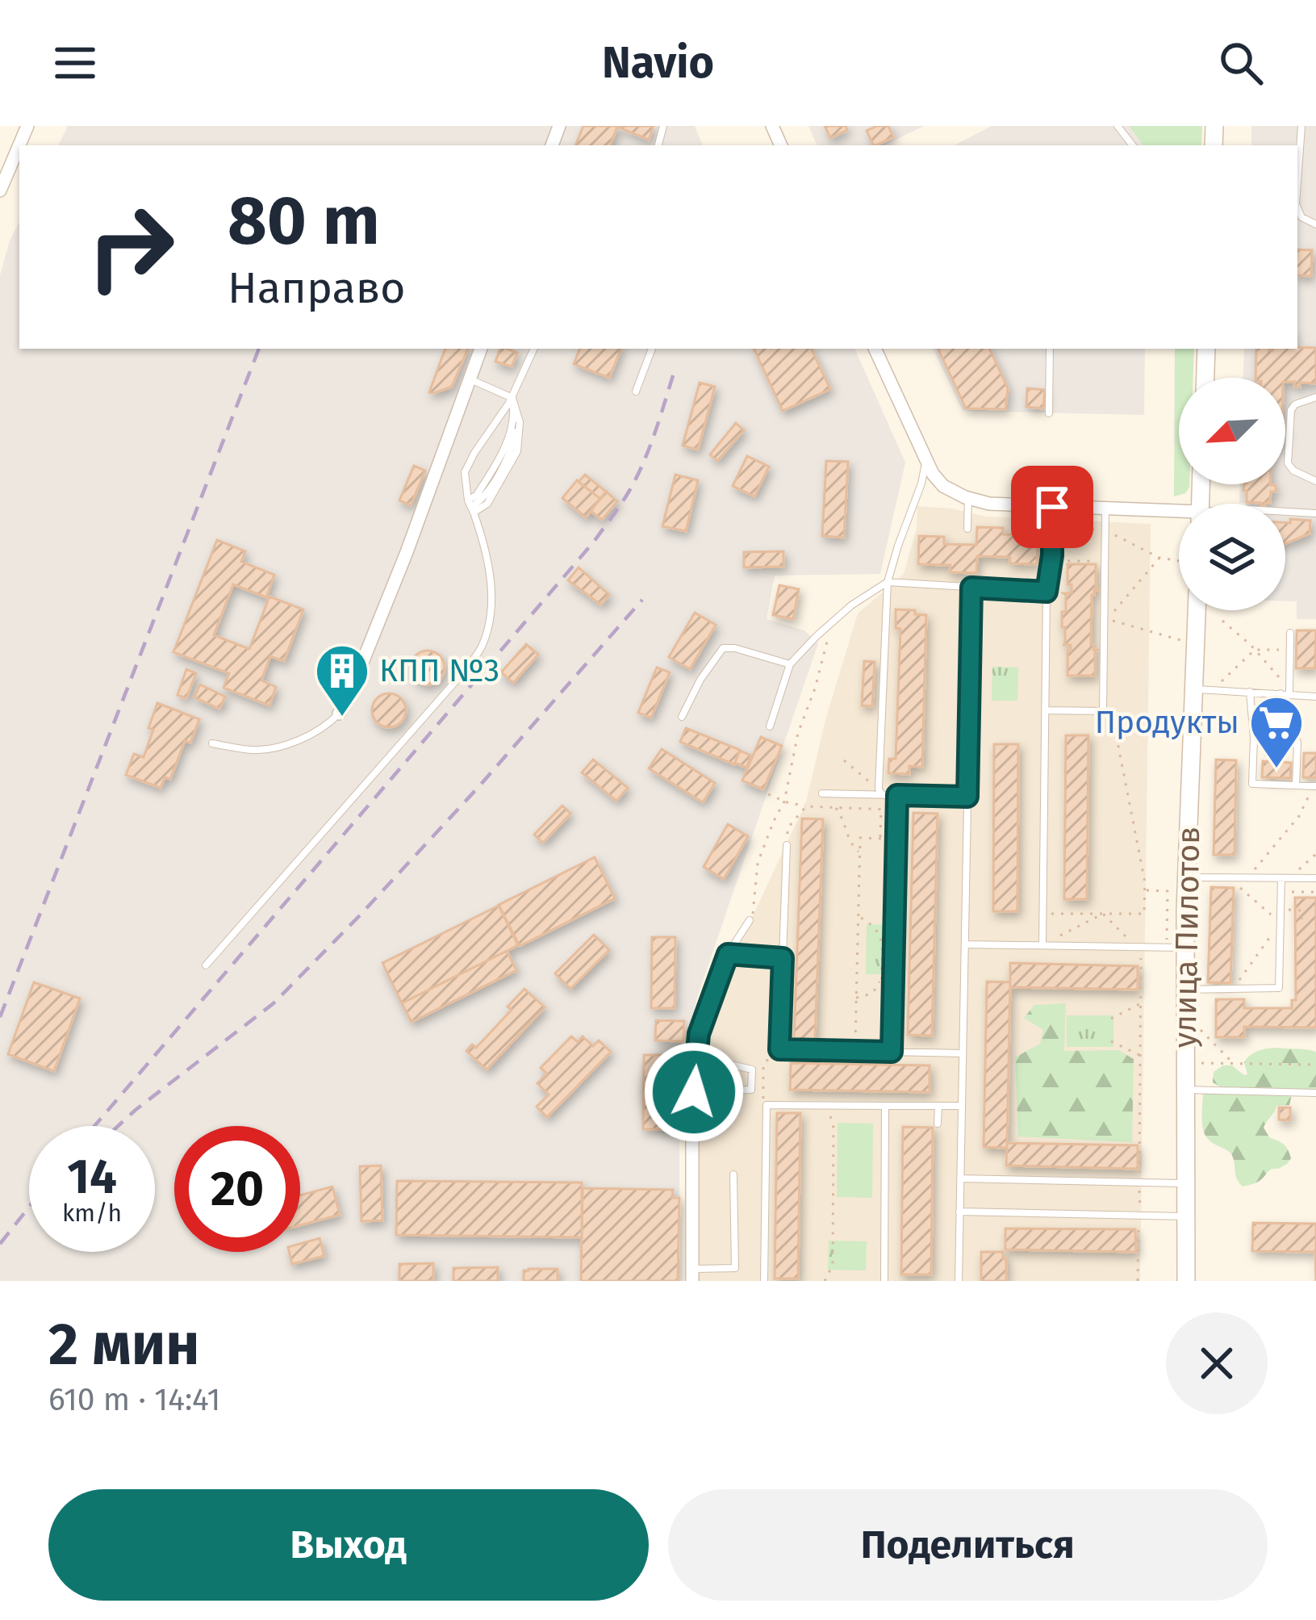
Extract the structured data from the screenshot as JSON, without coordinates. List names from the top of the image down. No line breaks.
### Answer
{"streets":{"street":["улица Пилотов"]},"places":{"building":["КПП №3"],"supermarket":["Продукты"]},"north":"bottom left","page":{"header":"Navio","turn":["80 m","Направо"],"speed":"14 km/h","limit":"20","heading":["2 мин","610 m · 14:41"],"buttons":["Выход","Поделиться"]}}
